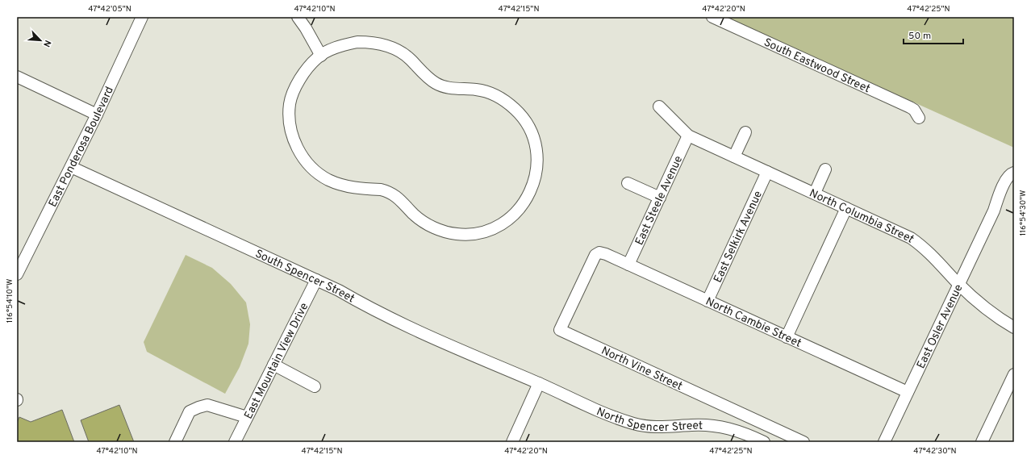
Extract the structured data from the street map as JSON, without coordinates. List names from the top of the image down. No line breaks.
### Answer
{"streets":{"street":["South Eastwood Street","East Ponderosa Boulevard","East Steele Avenue","North Columbia Street","East Selkirk Avenue","South Spencer Street","North Cambie Street","East Osler Avenue","East Mountain View Drive","North Vine Street","North Spencer Street"]},"crossings":[["East Ponderosa Boulevard","South Spencer Street"],["East Steele Avenue","North Columbia Street"],["East Steele Avenue","North Cambie Street"],["North Columbia Street","East Selkirk Avenue"],["North Columbia Street","East Osler Avenue"],["East Selkirk Avenue","North Cambie Street"],["South Spencer Street","East Mountain View Drive"],["South Spencer Street","North Spencer Street"],["North Cambie Street","East Osler Avenue"],["North Cambie Street","North Vine Street"]],"scale_bar":"50 m","north":"bottom right","coordinates":["47°42'05\"N","47°42'10\"N","47°42'15\"N","47°42'20\"N","47°42'25\"N","116°54'30\"W","116°54'10\"W","47°42'30\"N"]}
